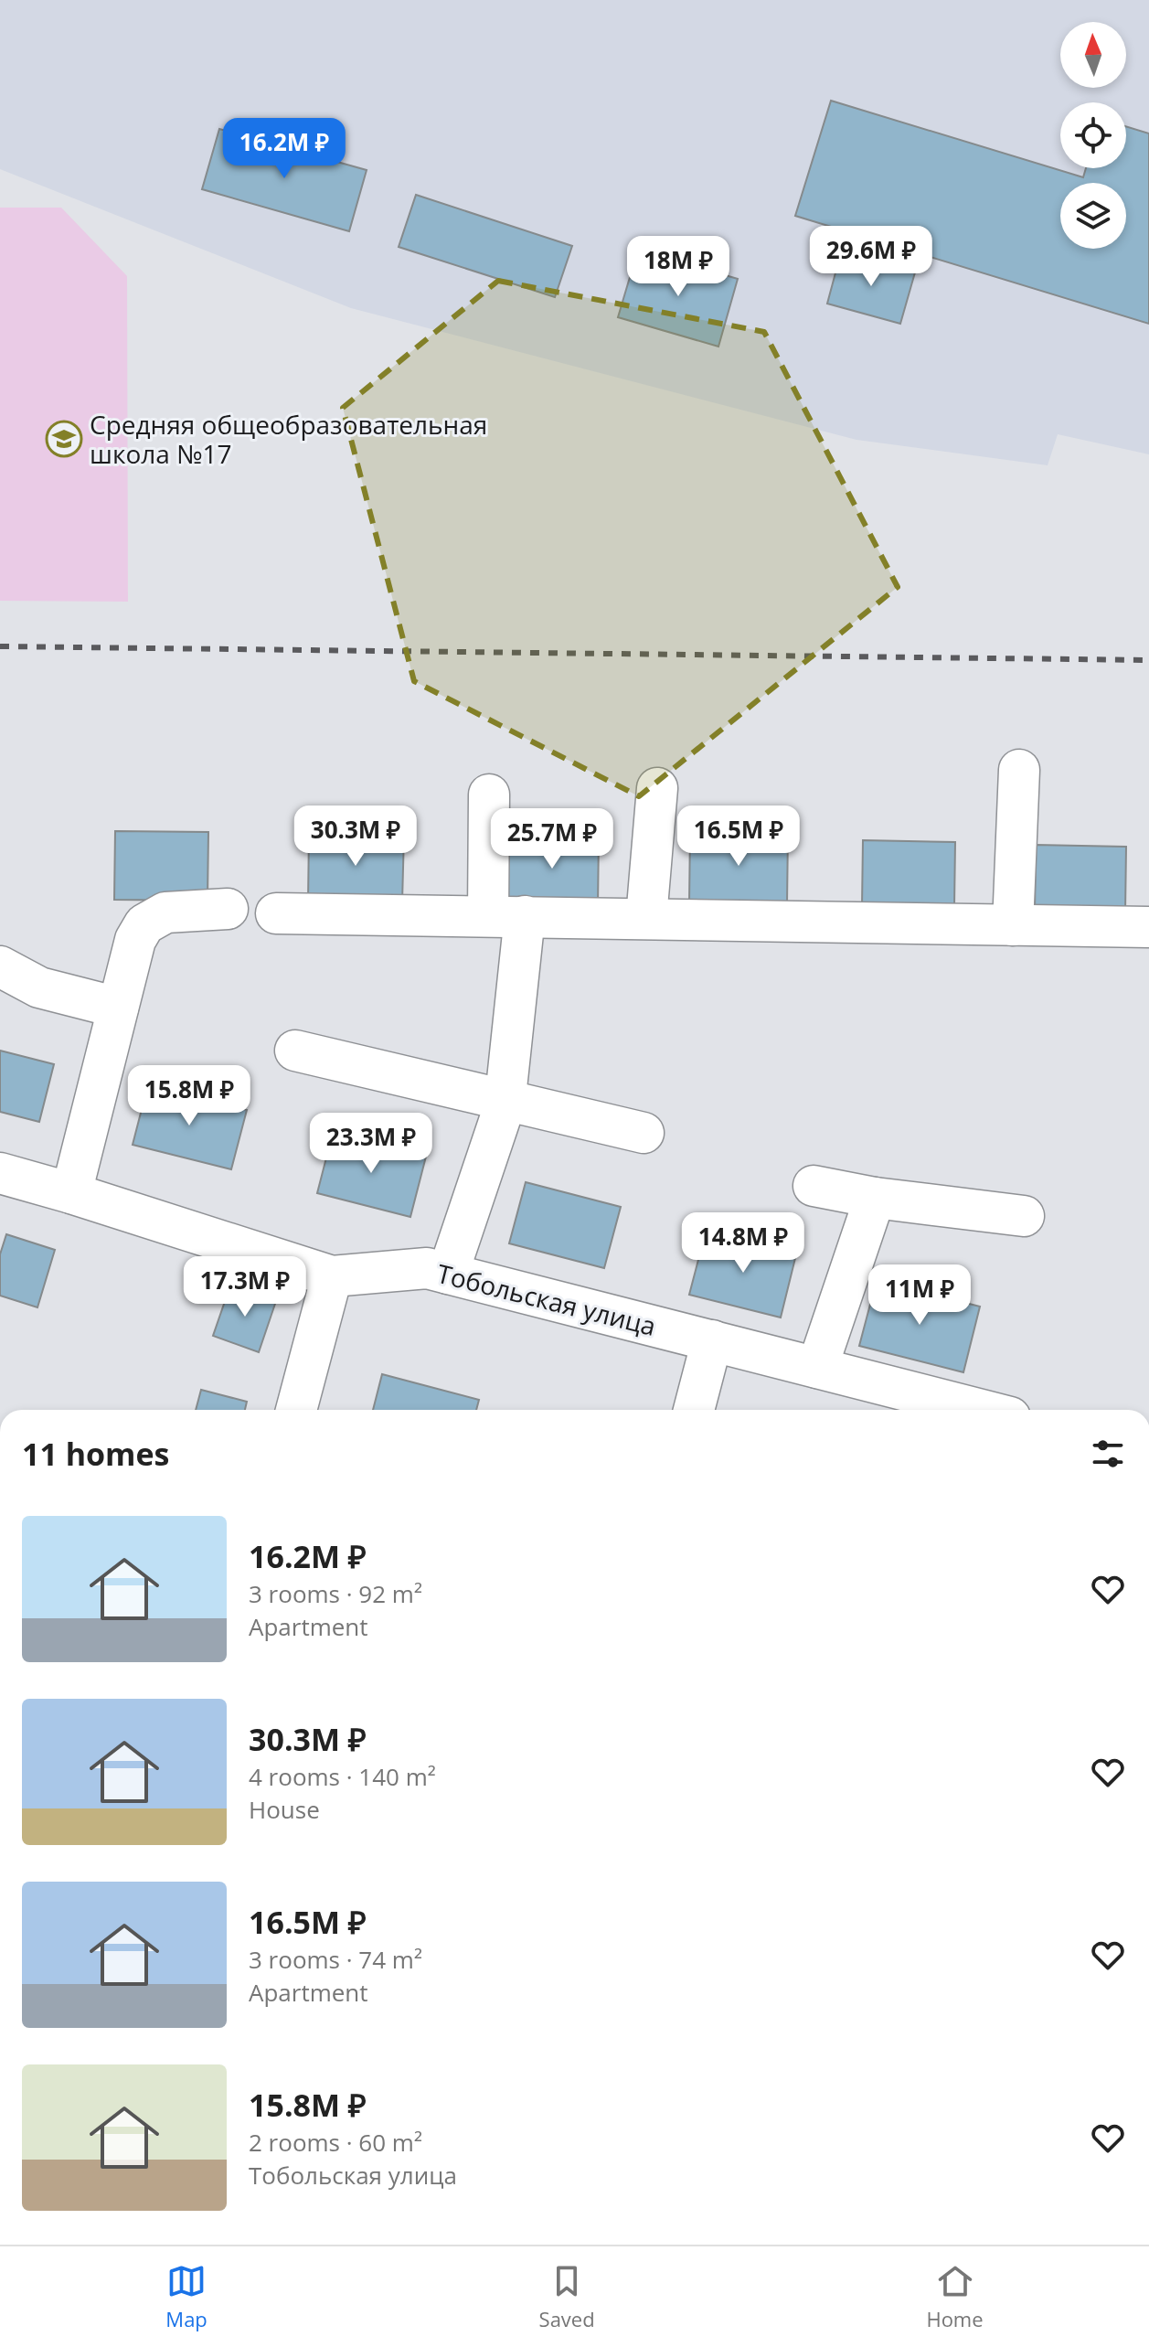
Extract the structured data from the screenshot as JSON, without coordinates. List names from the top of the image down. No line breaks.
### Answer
{"streets":{"street":["Тобольская улица"]},"places":{"school or university":["Средняя общеобразовательная школа №17"]},"north":"top","page":{"price":["16.2M ₽","29.6M ₽","18M ₽","30.3M ₽","16.5M ₽","25.7M ₽","15.8M ₽","23.3M ₽","14.8M ₽","17.3M ₽","11M ₽"],"heading":"11 homes","list":[{"name":"16.2M ₽","note":"3 rooms · 92 m² · Apartment"},{"name":"30.3M ₽","note":"4 rooms · 140 m² · House"},{"name":"16.5M ₽","note":"3 rooms · 74 m² · Apartment"},{"name":"15.8M ₽","note":"2 rooms · 60 m² · Тобольская улица"}],"tabs":["Map","Saved","Home"]}}
